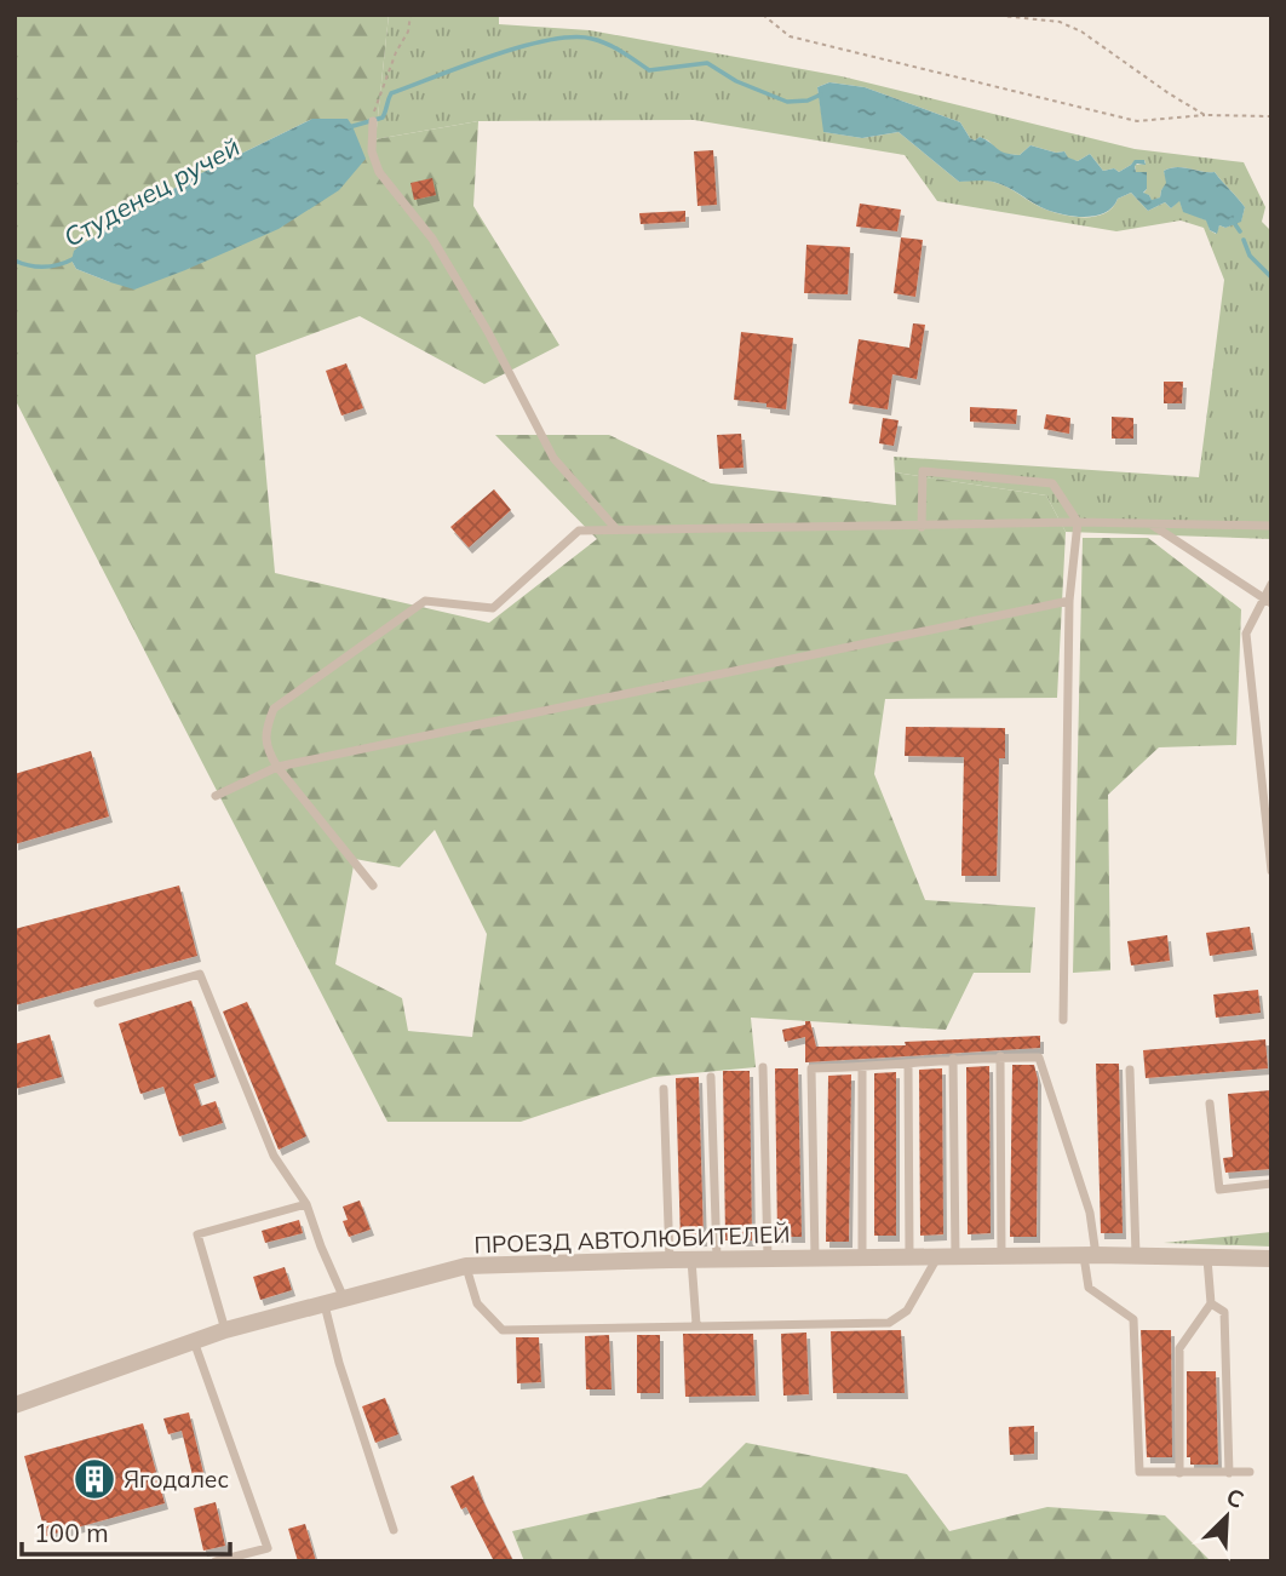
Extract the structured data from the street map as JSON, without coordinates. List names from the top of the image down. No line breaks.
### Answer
{"streets":{"street":["ПРОЕЗД АВТОЛЮБИТЕЛЕЙ"]},"water":["Студенец ручей"],"places":{"building":["Ягодалес"]},"scale_bar":"100 m","north":"top right"}
